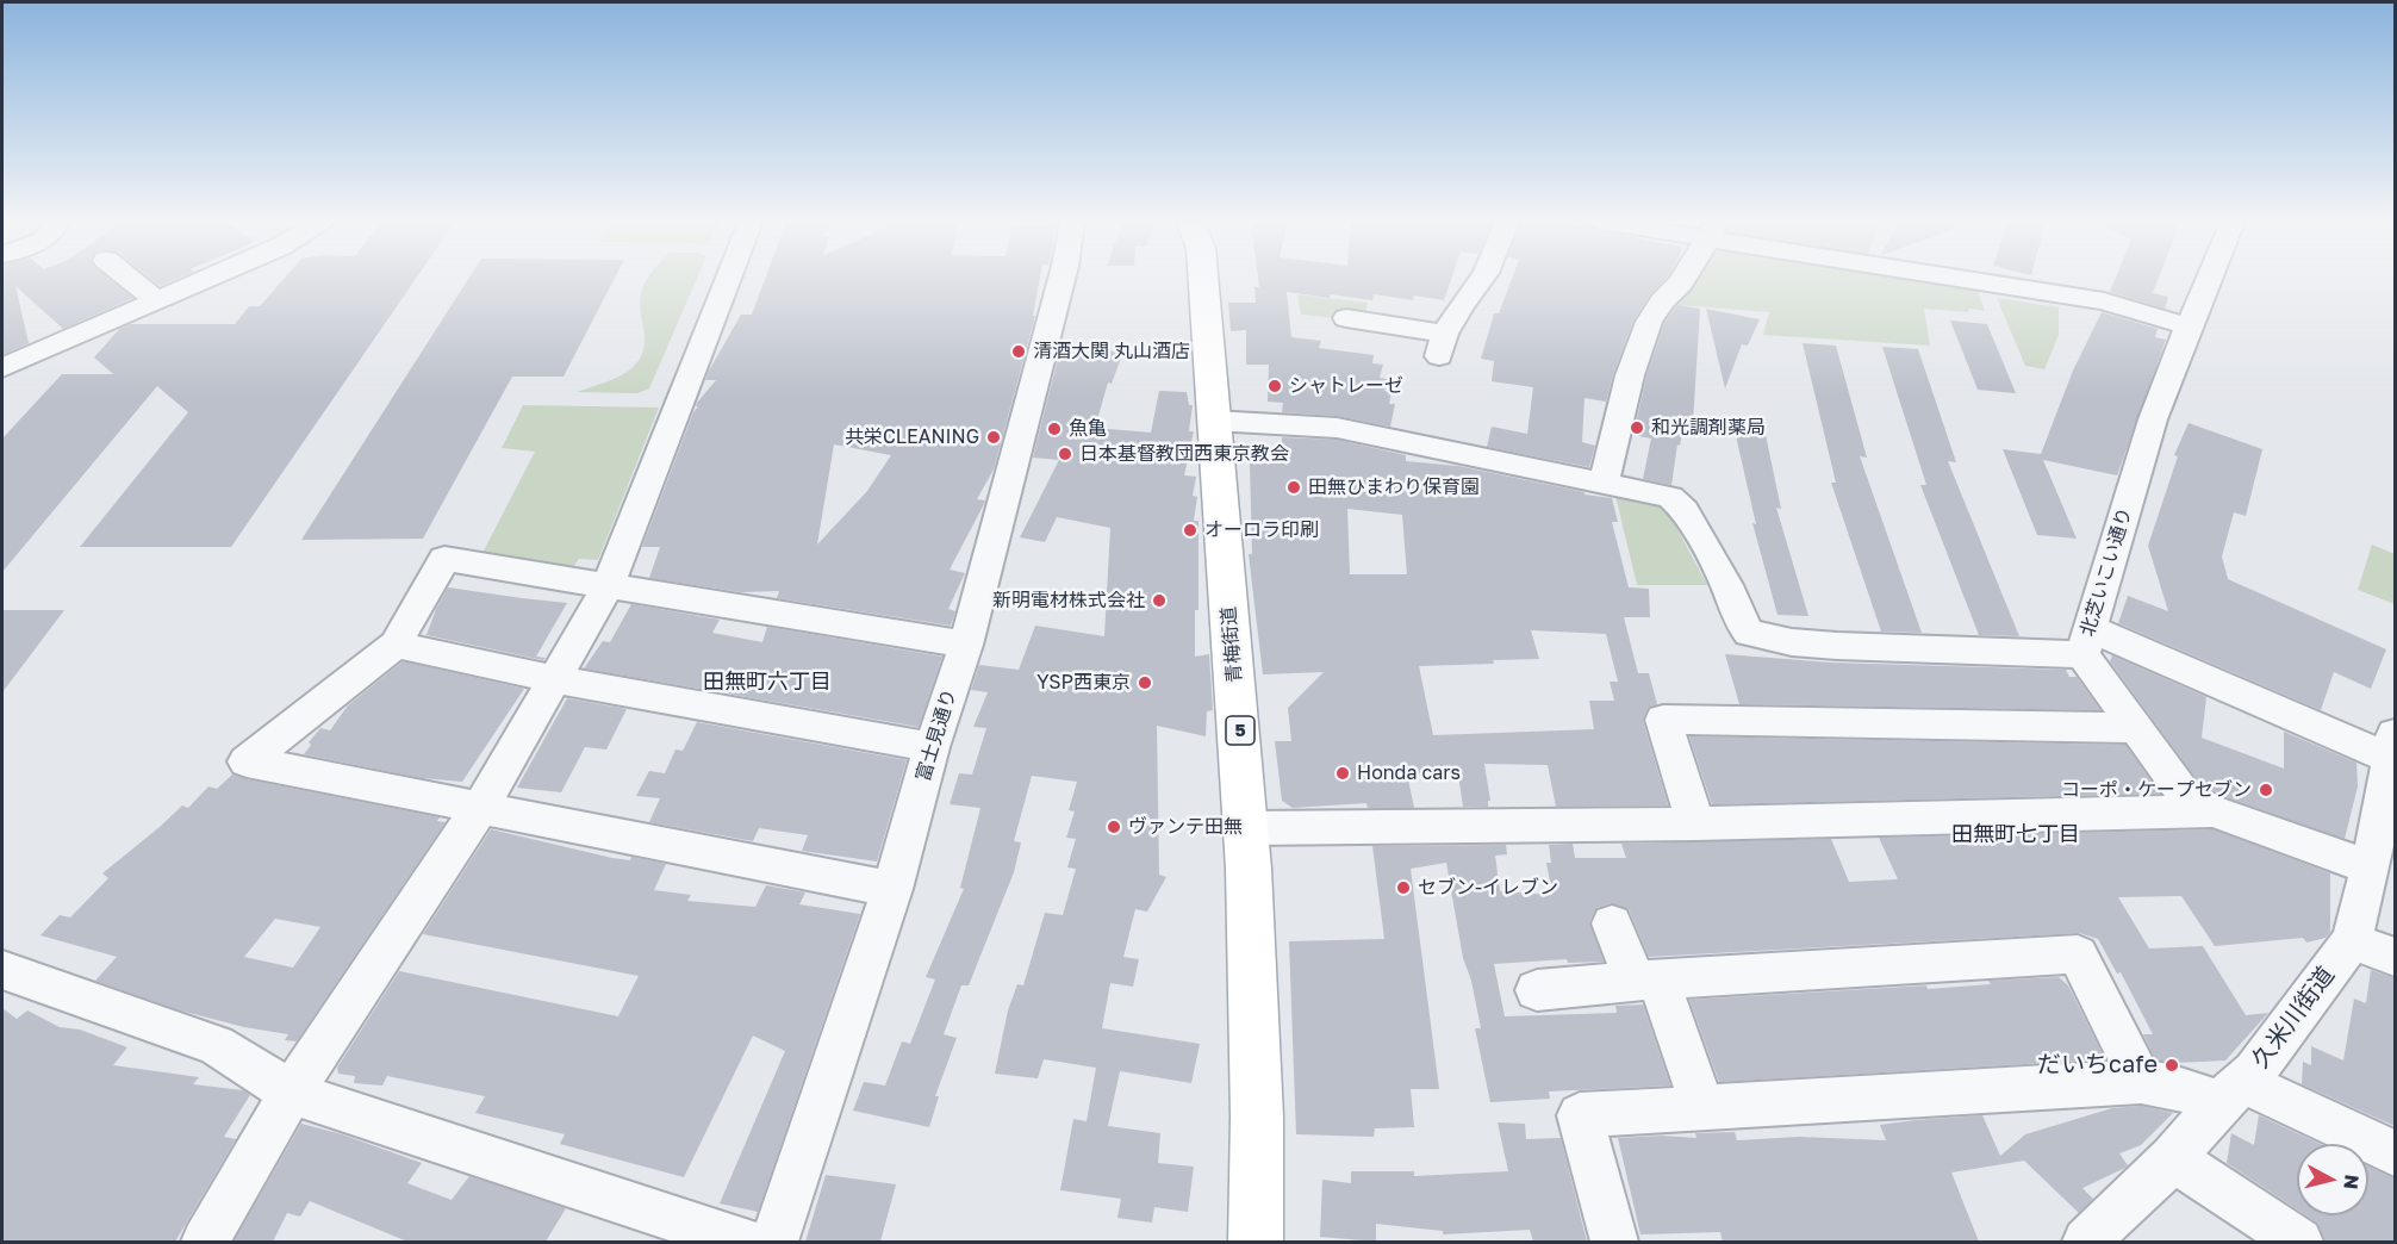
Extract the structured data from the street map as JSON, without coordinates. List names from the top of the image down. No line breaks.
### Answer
{"streets":{"main road":["青梅街道","5"],"street":["北芝いこい通り","富士見通り","久米川街道"]},"crossings":[["北芝いこい通り","久米川街道"]],"districts":["田無町六丁目","田無町七丁目"],"places":["清酒大関 丸山酒店","シャトレーゼ","和光調剤薬局","魚亀","共栄CLEANING","日本基督教団西東京教会","田無ひまわり保育園","オーロラ印刷","新明電材株式会社","YSP西東京","Honda cars","コーポ・ケープセブン","ヴァンテ田無","セブン-イレブン","だいちcafe"],"north":"right"}
